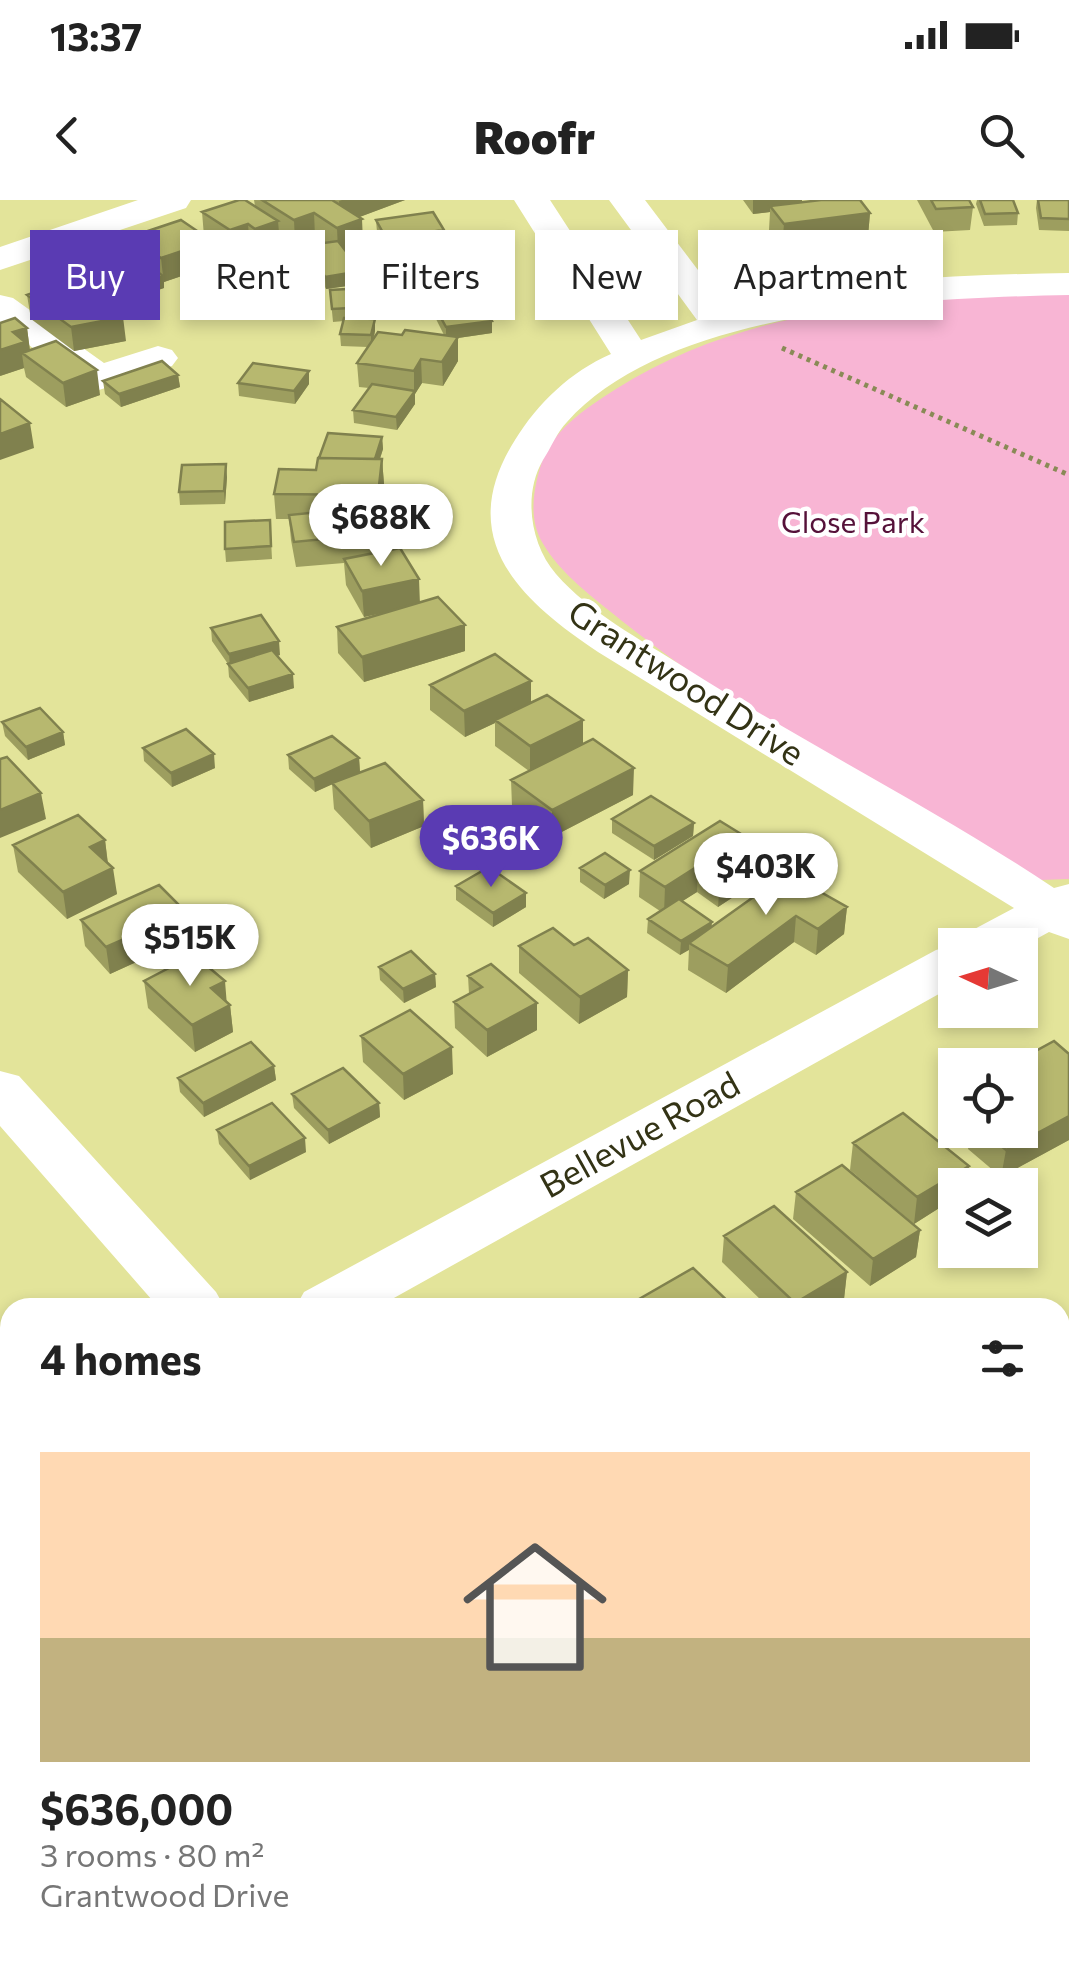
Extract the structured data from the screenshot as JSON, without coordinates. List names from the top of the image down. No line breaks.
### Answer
{"streets":{"street":["Grantwood Drive","Bellevue Road"]},"parks":["Close Park"],"north":"left","page":{"status":"13:37","header":"Roofr","chip":["Buy","Rent","Filters","New","Apartment"],"price":["$688K","$636K","$403K","$515K"],"heading":"4 homes","list":[{"name":"$636,000","note":"3 rooms · 80 m² · Grantwood Drive"}]}}
